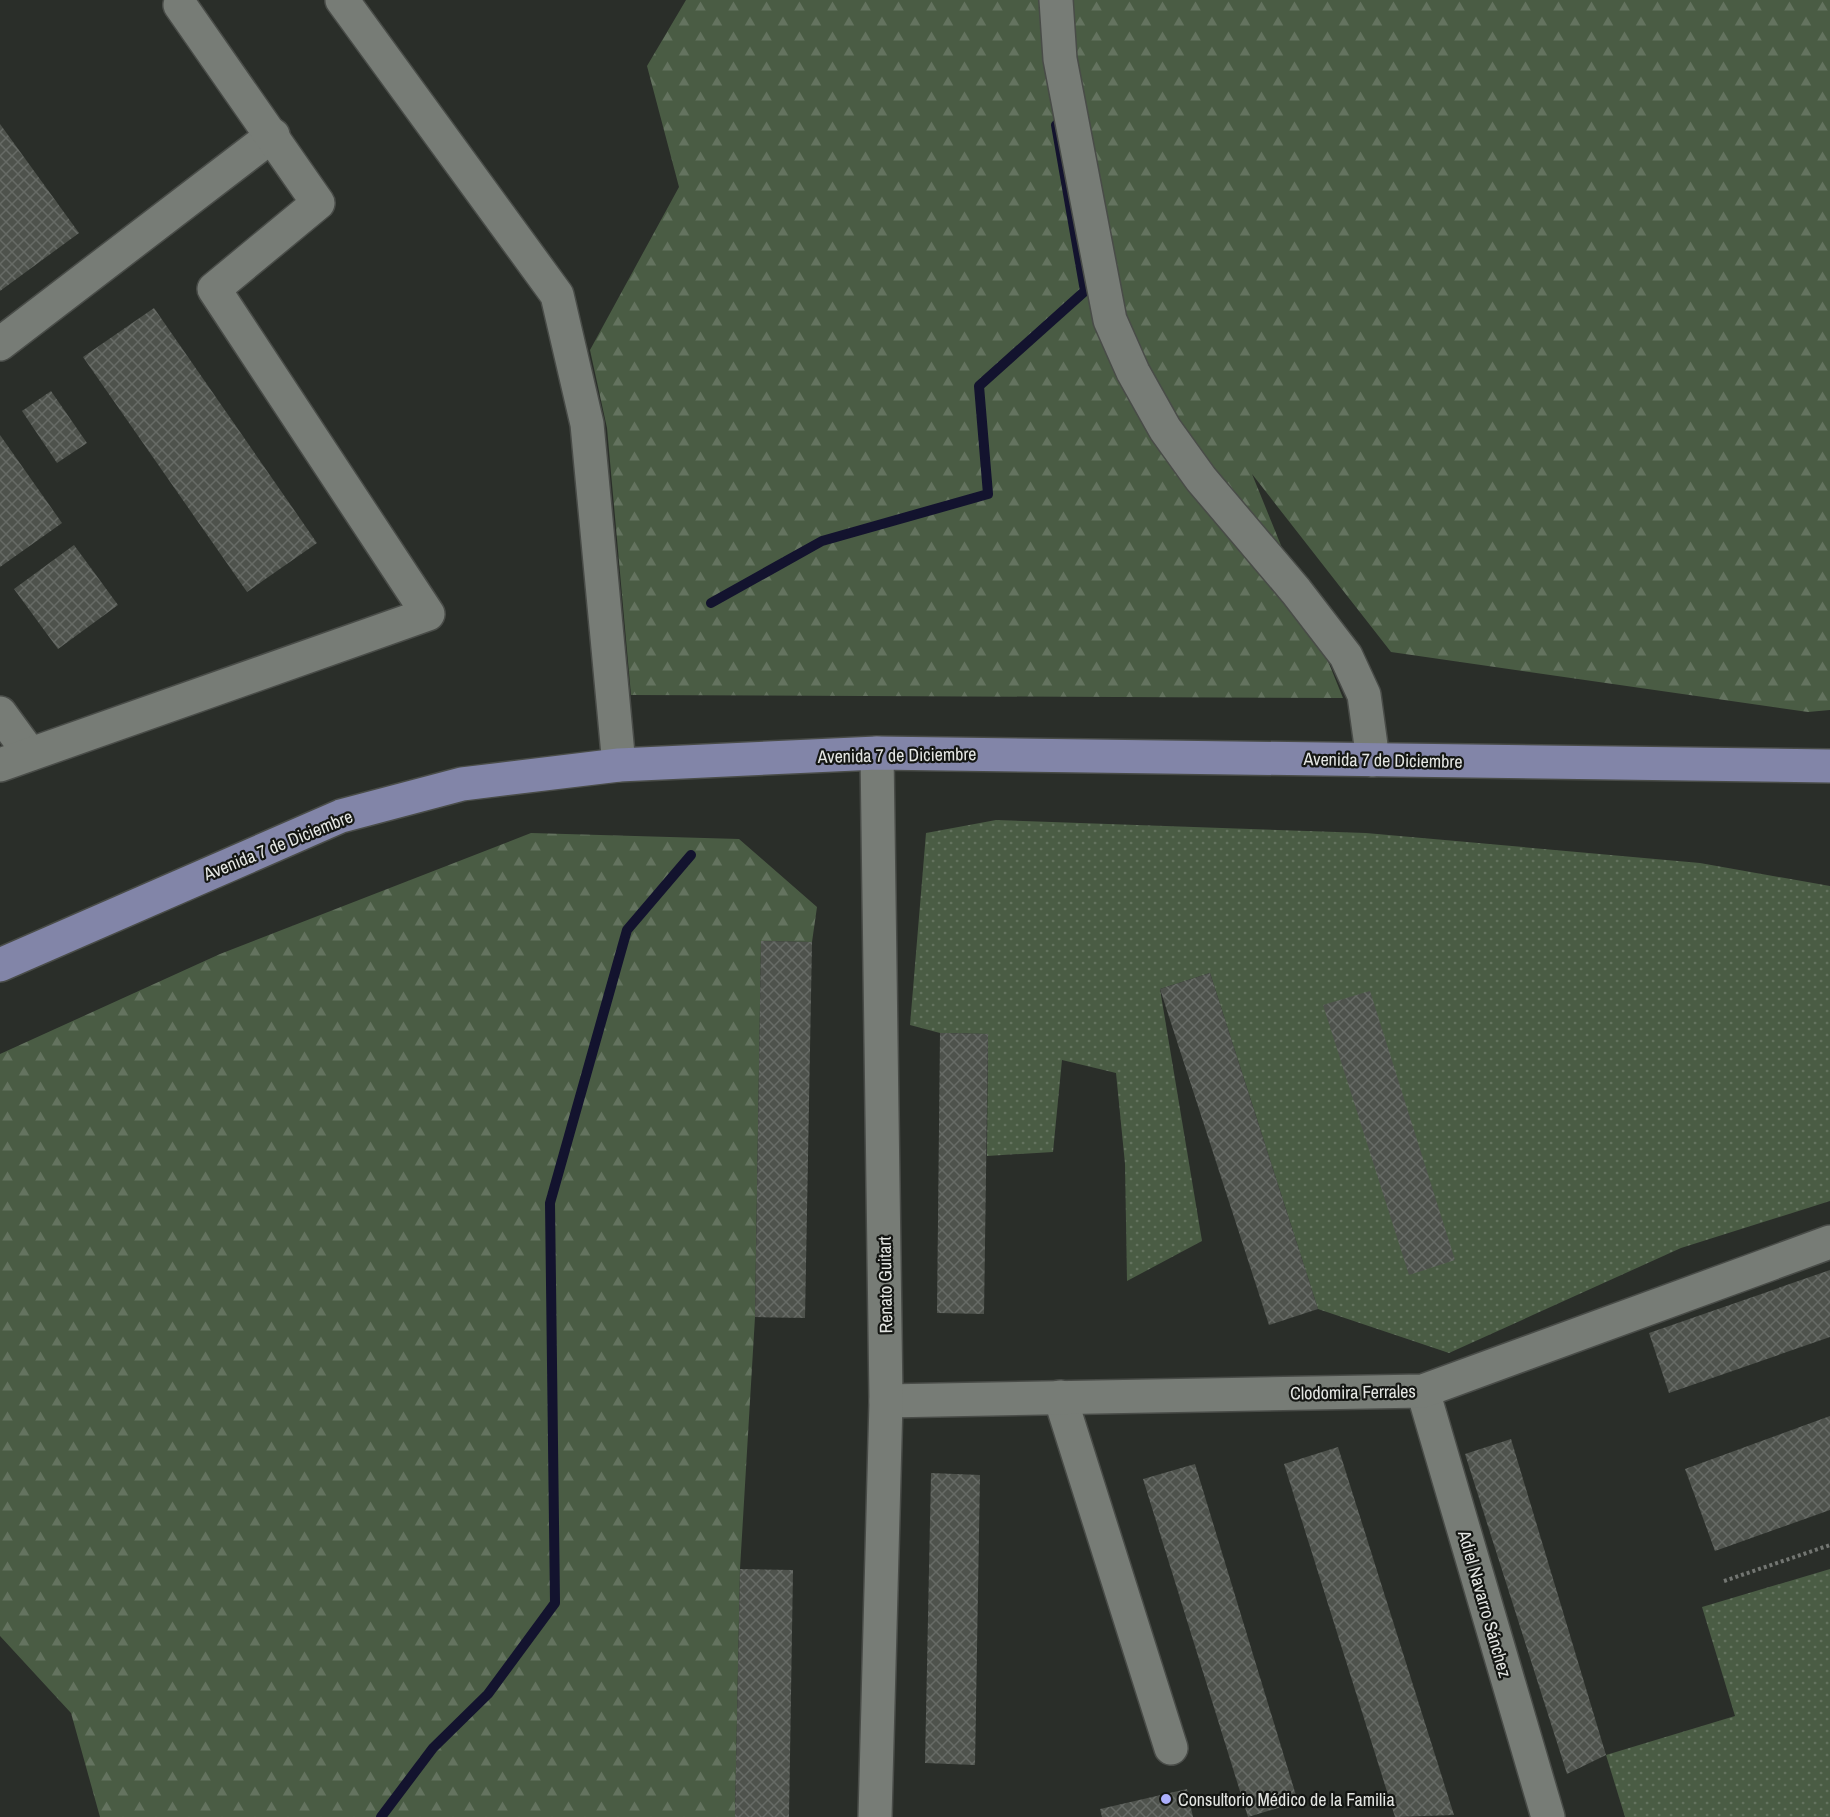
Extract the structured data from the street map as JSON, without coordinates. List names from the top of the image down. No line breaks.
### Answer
{"streets":{"main road":["Avenida 7 de Diciembre"],"street":["Renato Guitart","Clodomira Ferrales","Adiel Navarro Sánchez"]},"crossings":[["Avenida 7 de Diciembre","Renato Guitart"],["Renato Guitart","Clodomira Ferrales"],["Clodomira Ferrales","Adiel Navarro Sánchez"]],"places":["Consultorio Médico de la Familia"]}
